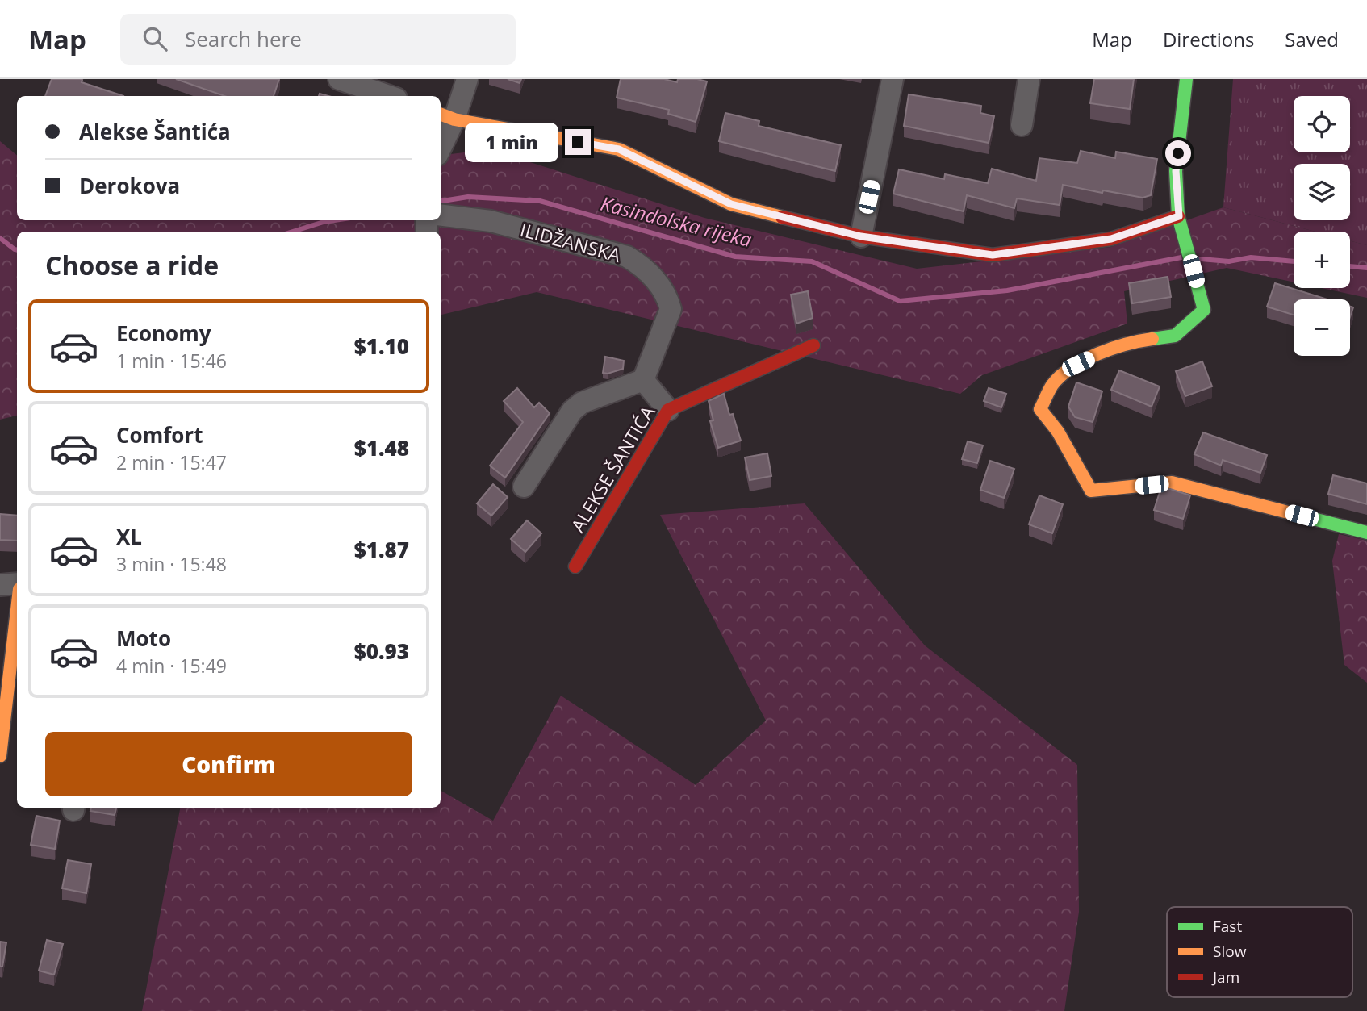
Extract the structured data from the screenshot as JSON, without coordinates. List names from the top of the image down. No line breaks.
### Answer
{"streets":{"street":["ILIDŽANSKA","ALEKSE ŠANTIĆA"]},"water":["Kasindolska rijeka"],"legend":["Fast","Slow","Jam"],"page":{"header":"Map","search":"Search here","nav":["Map","Directions","Saved"],"map_buttons":["+","−"],"banner":["Alekse Šantića","Derokova"],"bubble":"1 min","heading":"Choose a ride","list":[{"name":"Economy","note":"1 min · 15:46","value":"$1.10"},{"name":"Comfort","note":"2 min · 15:47","value":"$1.48"},{"name":"XL","note":"3 min · 15:48","value":"$1.87"},{"name":"Moto","note":"4 min · 15:49","value":"$0.93"}],"buttons":"Confirm"}}
